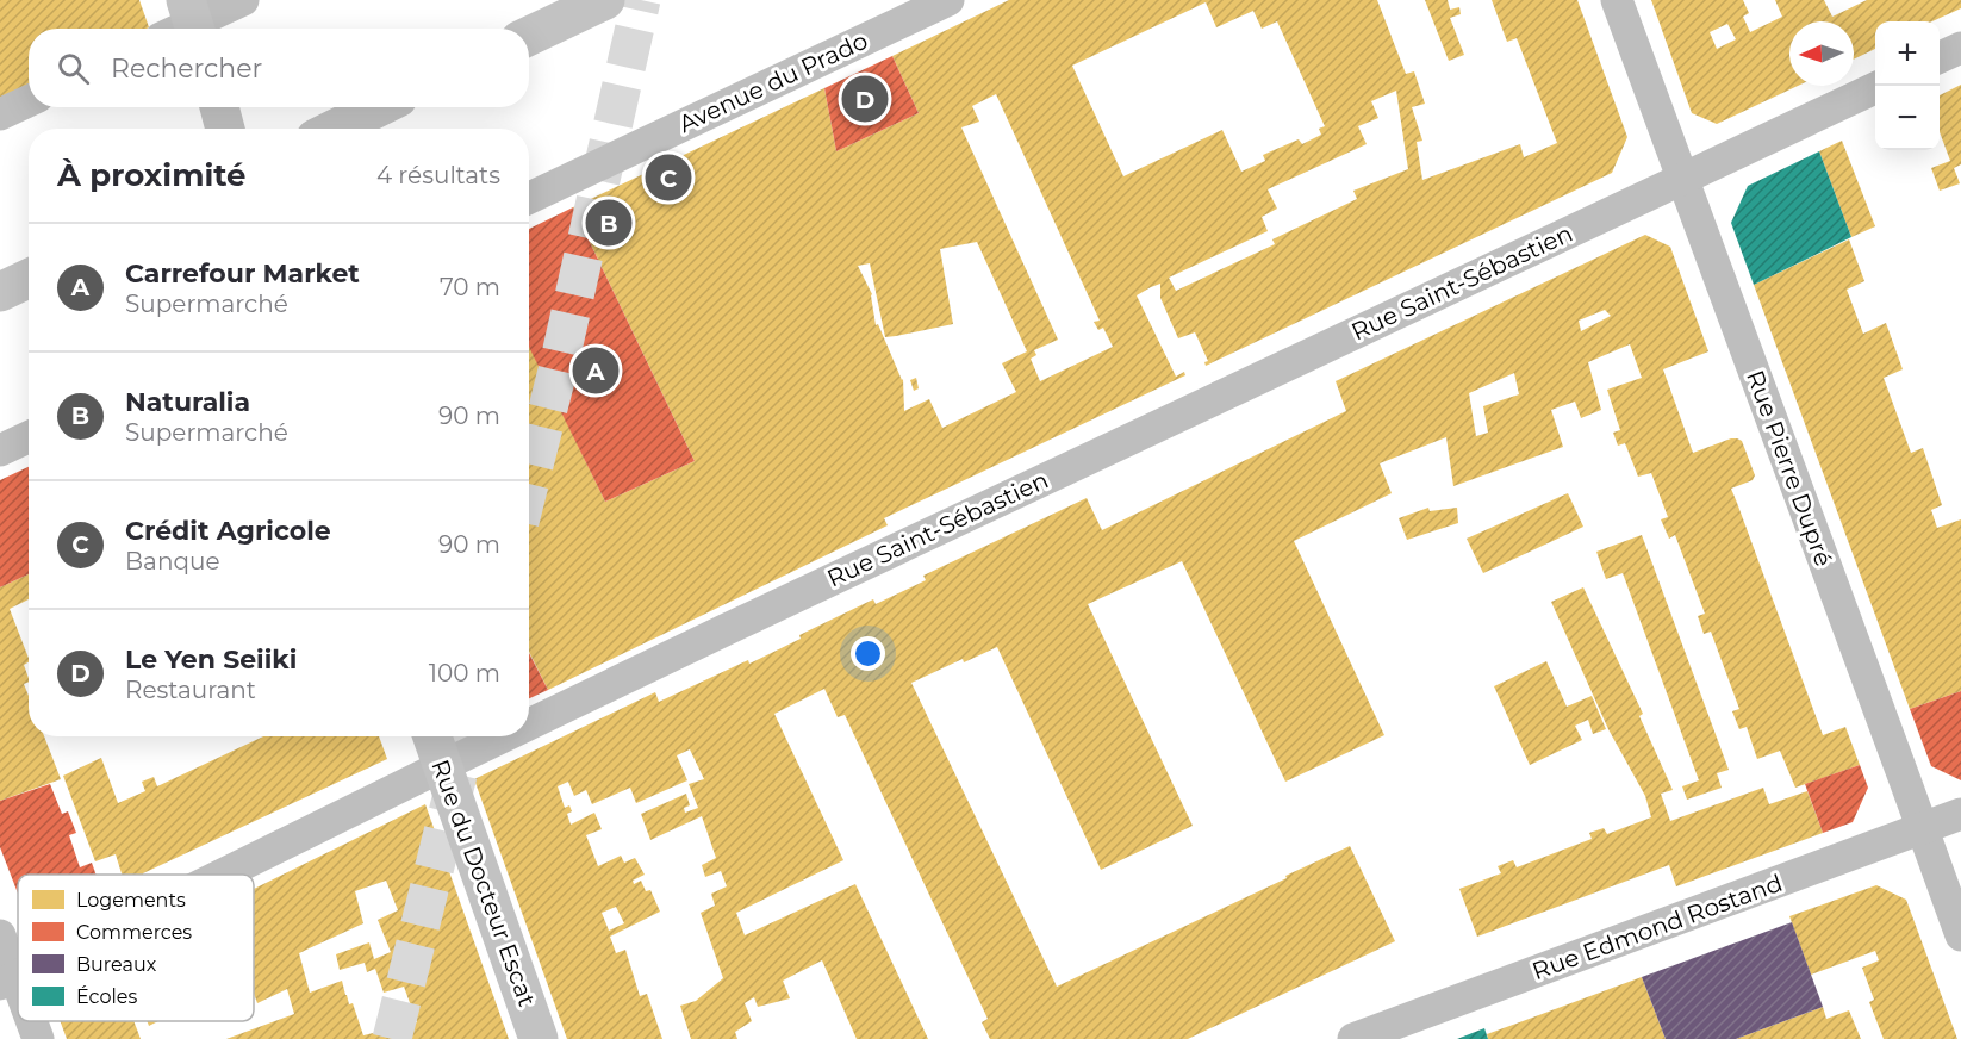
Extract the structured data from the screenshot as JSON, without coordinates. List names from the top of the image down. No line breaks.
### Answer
{"streets":{"main road":["Rue du Docteur Escat"],"street":["Avenue du Prado","Rue Saint-Sébastien","Rue Pierre Dupré","Rue Edmond Rostand"]},"crossings":[["Rue Saint-Sébastien","Rue Pierre Dupré"],["Rue Saint-Sébastien","Rue du Docteur Escat"],["Rue Pierre Dupré","Rue Edmond Rostand"]],"legend":["Logements","Commerces","Bureaux","Écoles"],"north":"left","page":{"map_buttons":["+","−"],"search":"Rechercher","pins":["D","C","B","A"],"heading":["À proximité","4 résultats"],"list":[{"mark":"A","name":"Carrefour Market","note":"Supermarché","value":"70 m"},{"mark":"B","name":"Naturalia","note":"Supermarché","value":"90 m"},{"mark":"C","name":"Crédit Agricole","note":"Banque","value":"90 m"},{"mark":"D","name":"Le Yen Seiiki","note":"Restaurant","value":"100 m"}]}}
